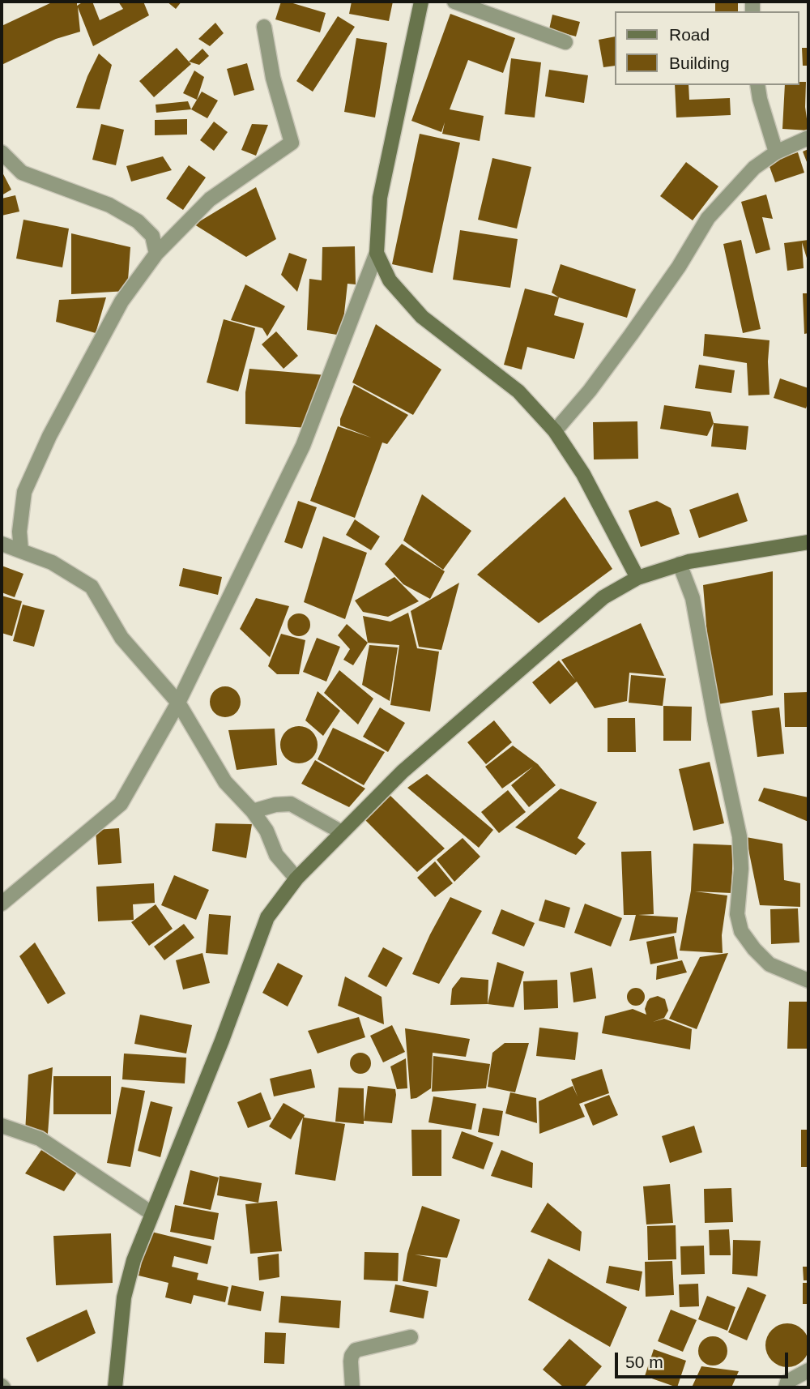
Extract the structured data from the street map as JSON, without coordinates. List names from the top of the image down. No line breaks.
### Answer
{"legend":["Road","Building"],"scale_bar":"50 m"}
